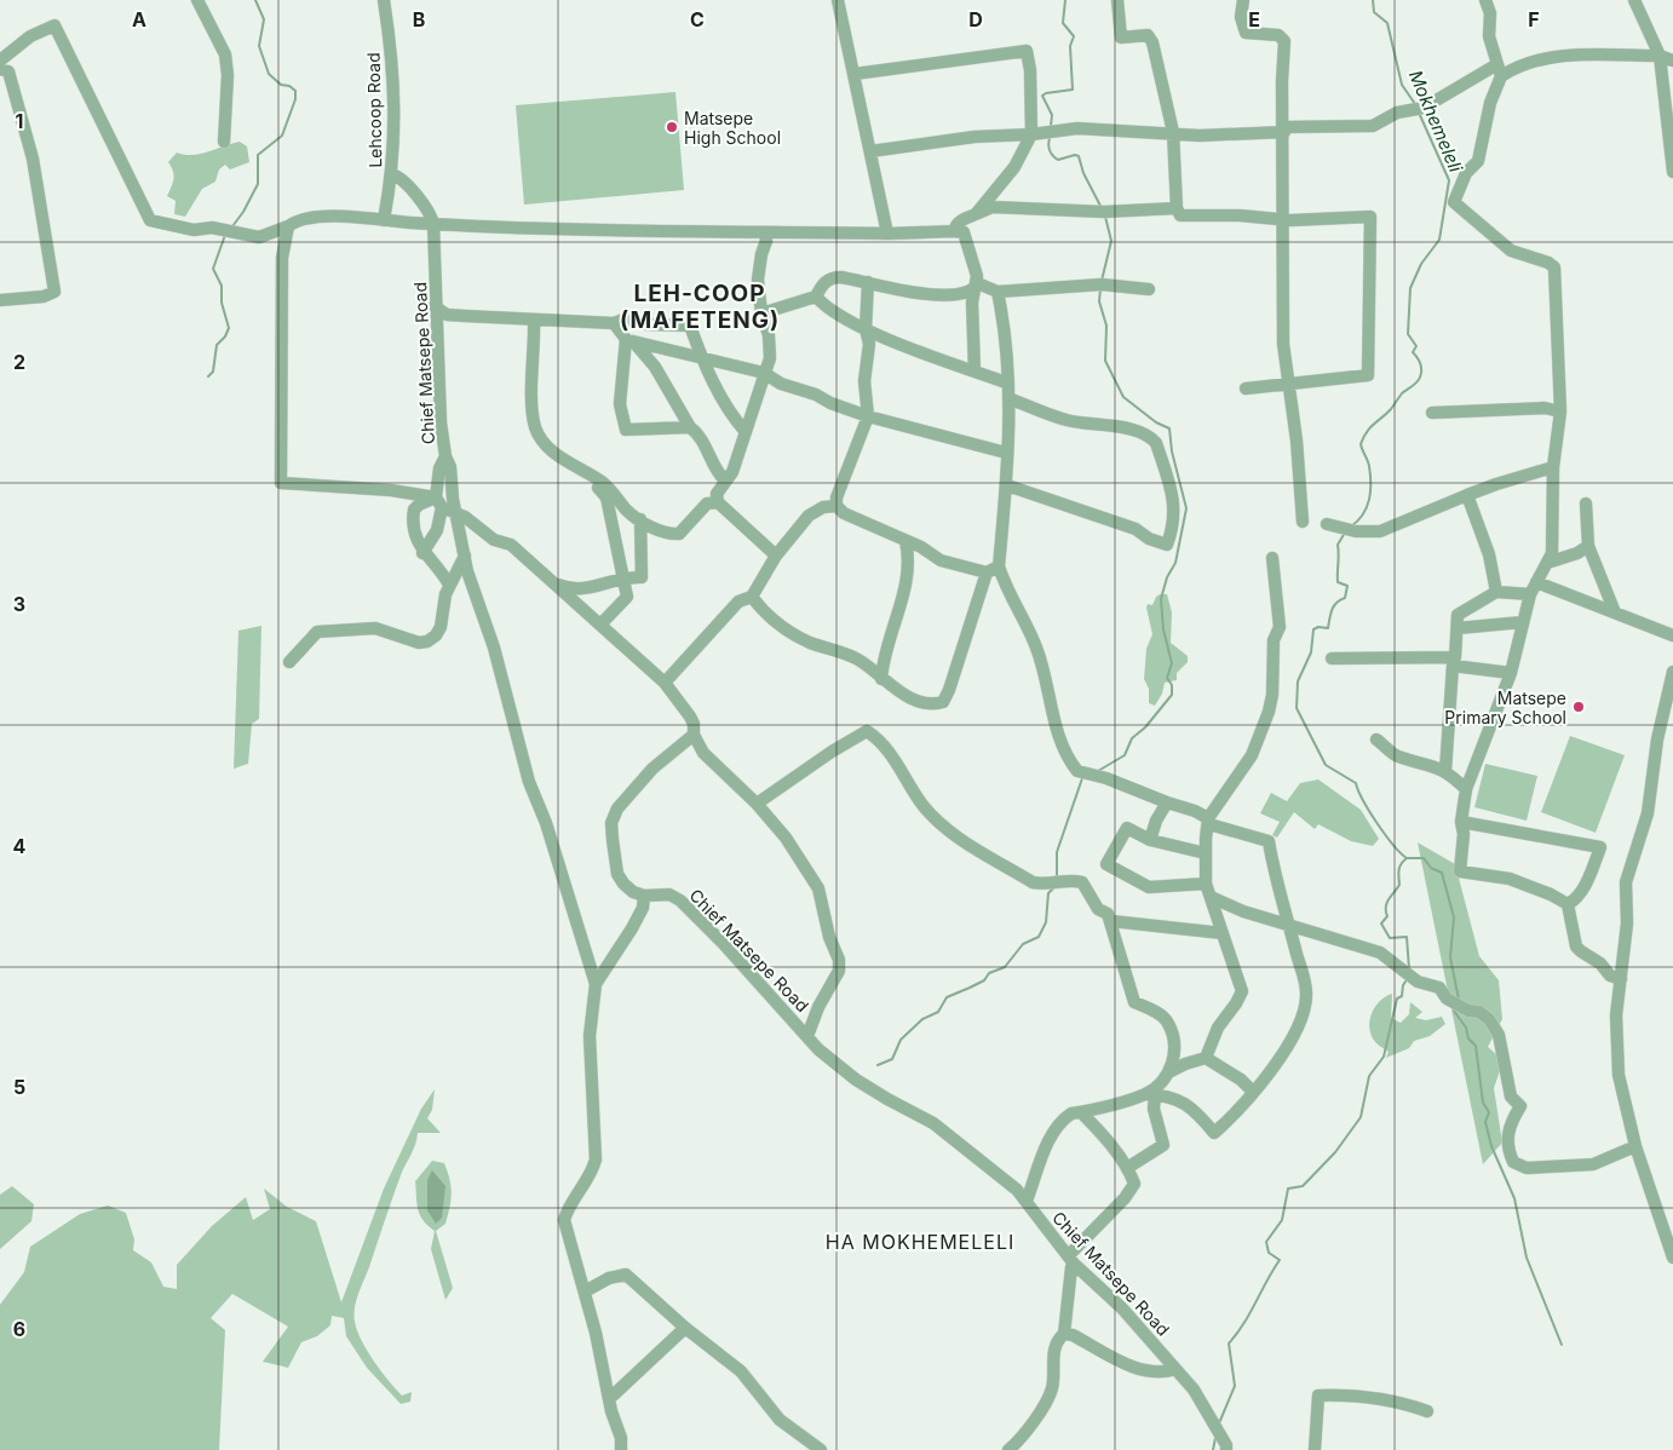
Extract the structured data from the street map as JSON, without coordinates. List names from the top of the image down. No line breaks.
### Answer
{"streets":{"street":["Lehcoop Road","Chief Matsepe Road"]},"districts":["LEH-COOP (MAFETENG)","HA MOKHEMELELI"],"water":["Mokhemeleli"],"places":["Matsepe High School","Matsepe Primary School"],"grid":{"columns":["A","B","C","D","E","F"],"rows":["1","2","3","4","5","6"]}}
